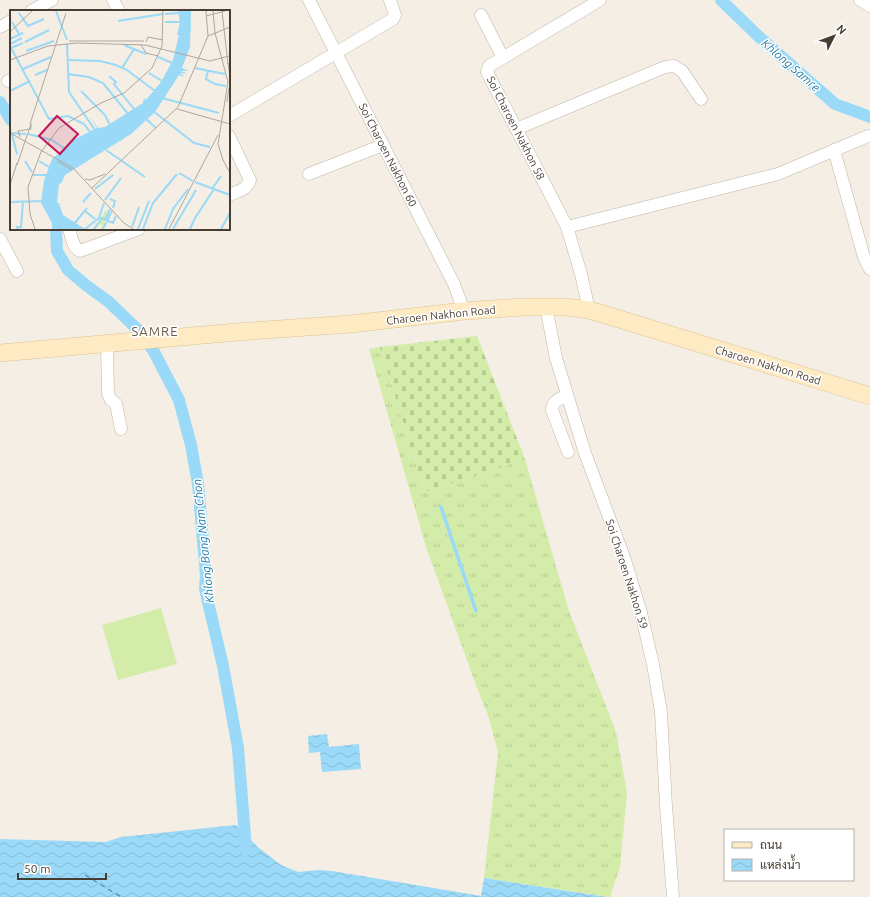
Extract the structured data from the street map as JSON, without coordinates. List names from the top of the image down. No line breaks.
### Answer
{"streets":{"main road":["Charoen Nakhon Road"],"street":["Soi Charoen Nakhon 58","Soi Charoen Nakhon 60","Soi Charoen Nakhon 59"]},"crossings":[["Soi Charoen Nakhon 58","Charoen Nakhon Road"],["Soi Charoen Nakhon 60","Charoen Nakhon Road"],["Charoen Nakhon Road","Soi Charoen Nakhon 59"]],"districts":["SAMRE"],"water":["Khlong Samre","Khlong Bang Nam Chon"],"legend":["ถนน","แหล่งน้ำ"],"scale_bar":"50 m","north":"top right"}
